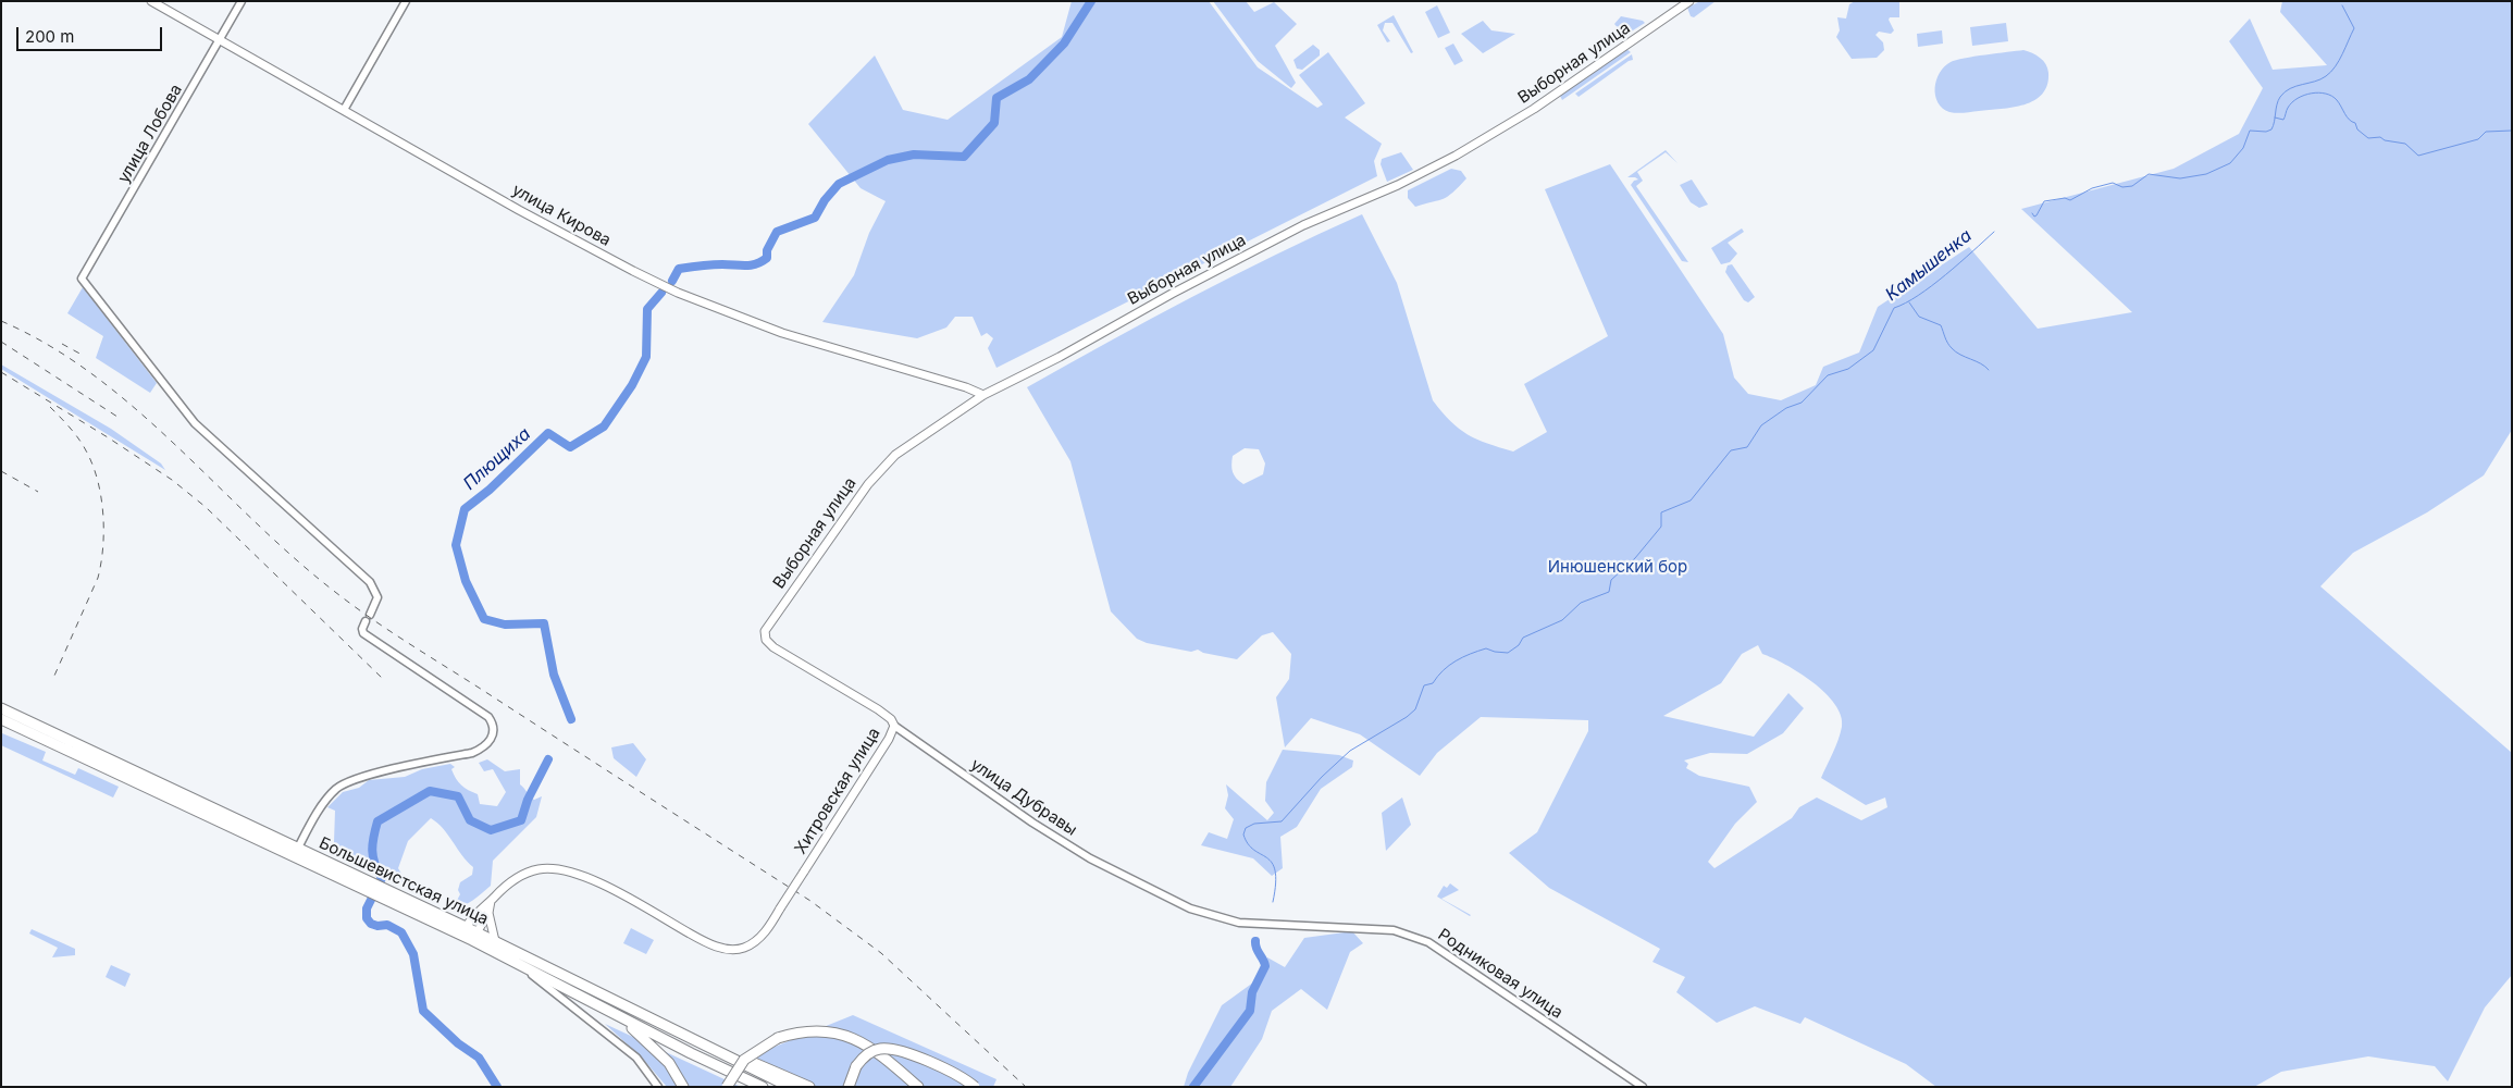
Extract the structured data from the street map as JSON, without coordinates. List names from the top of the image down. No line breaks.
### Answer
{"streets":{"highway":["Большевистская улица"],"main road":["Выборная улица","улица Кирова","Хитровская улица","улица Дубравы"],"street":["улица Лобова","Родниковая улица"]},"crossings":[["Выборная улица","улица Кирова"],["Выборная улица","улица Дубравы"],["улица Лобова","улица Кирова"],["улица Лобова","Большевистская улица"],["Хитровская улица","улица Дубравы"],["Хитровская улица","Большевистская улица"],["улица Дубравы","Родниковая улица"]],"water":["Камышенка","Плющиха"],"parks":["Инюшенский бор"],"scale_bar":"200 m"}
